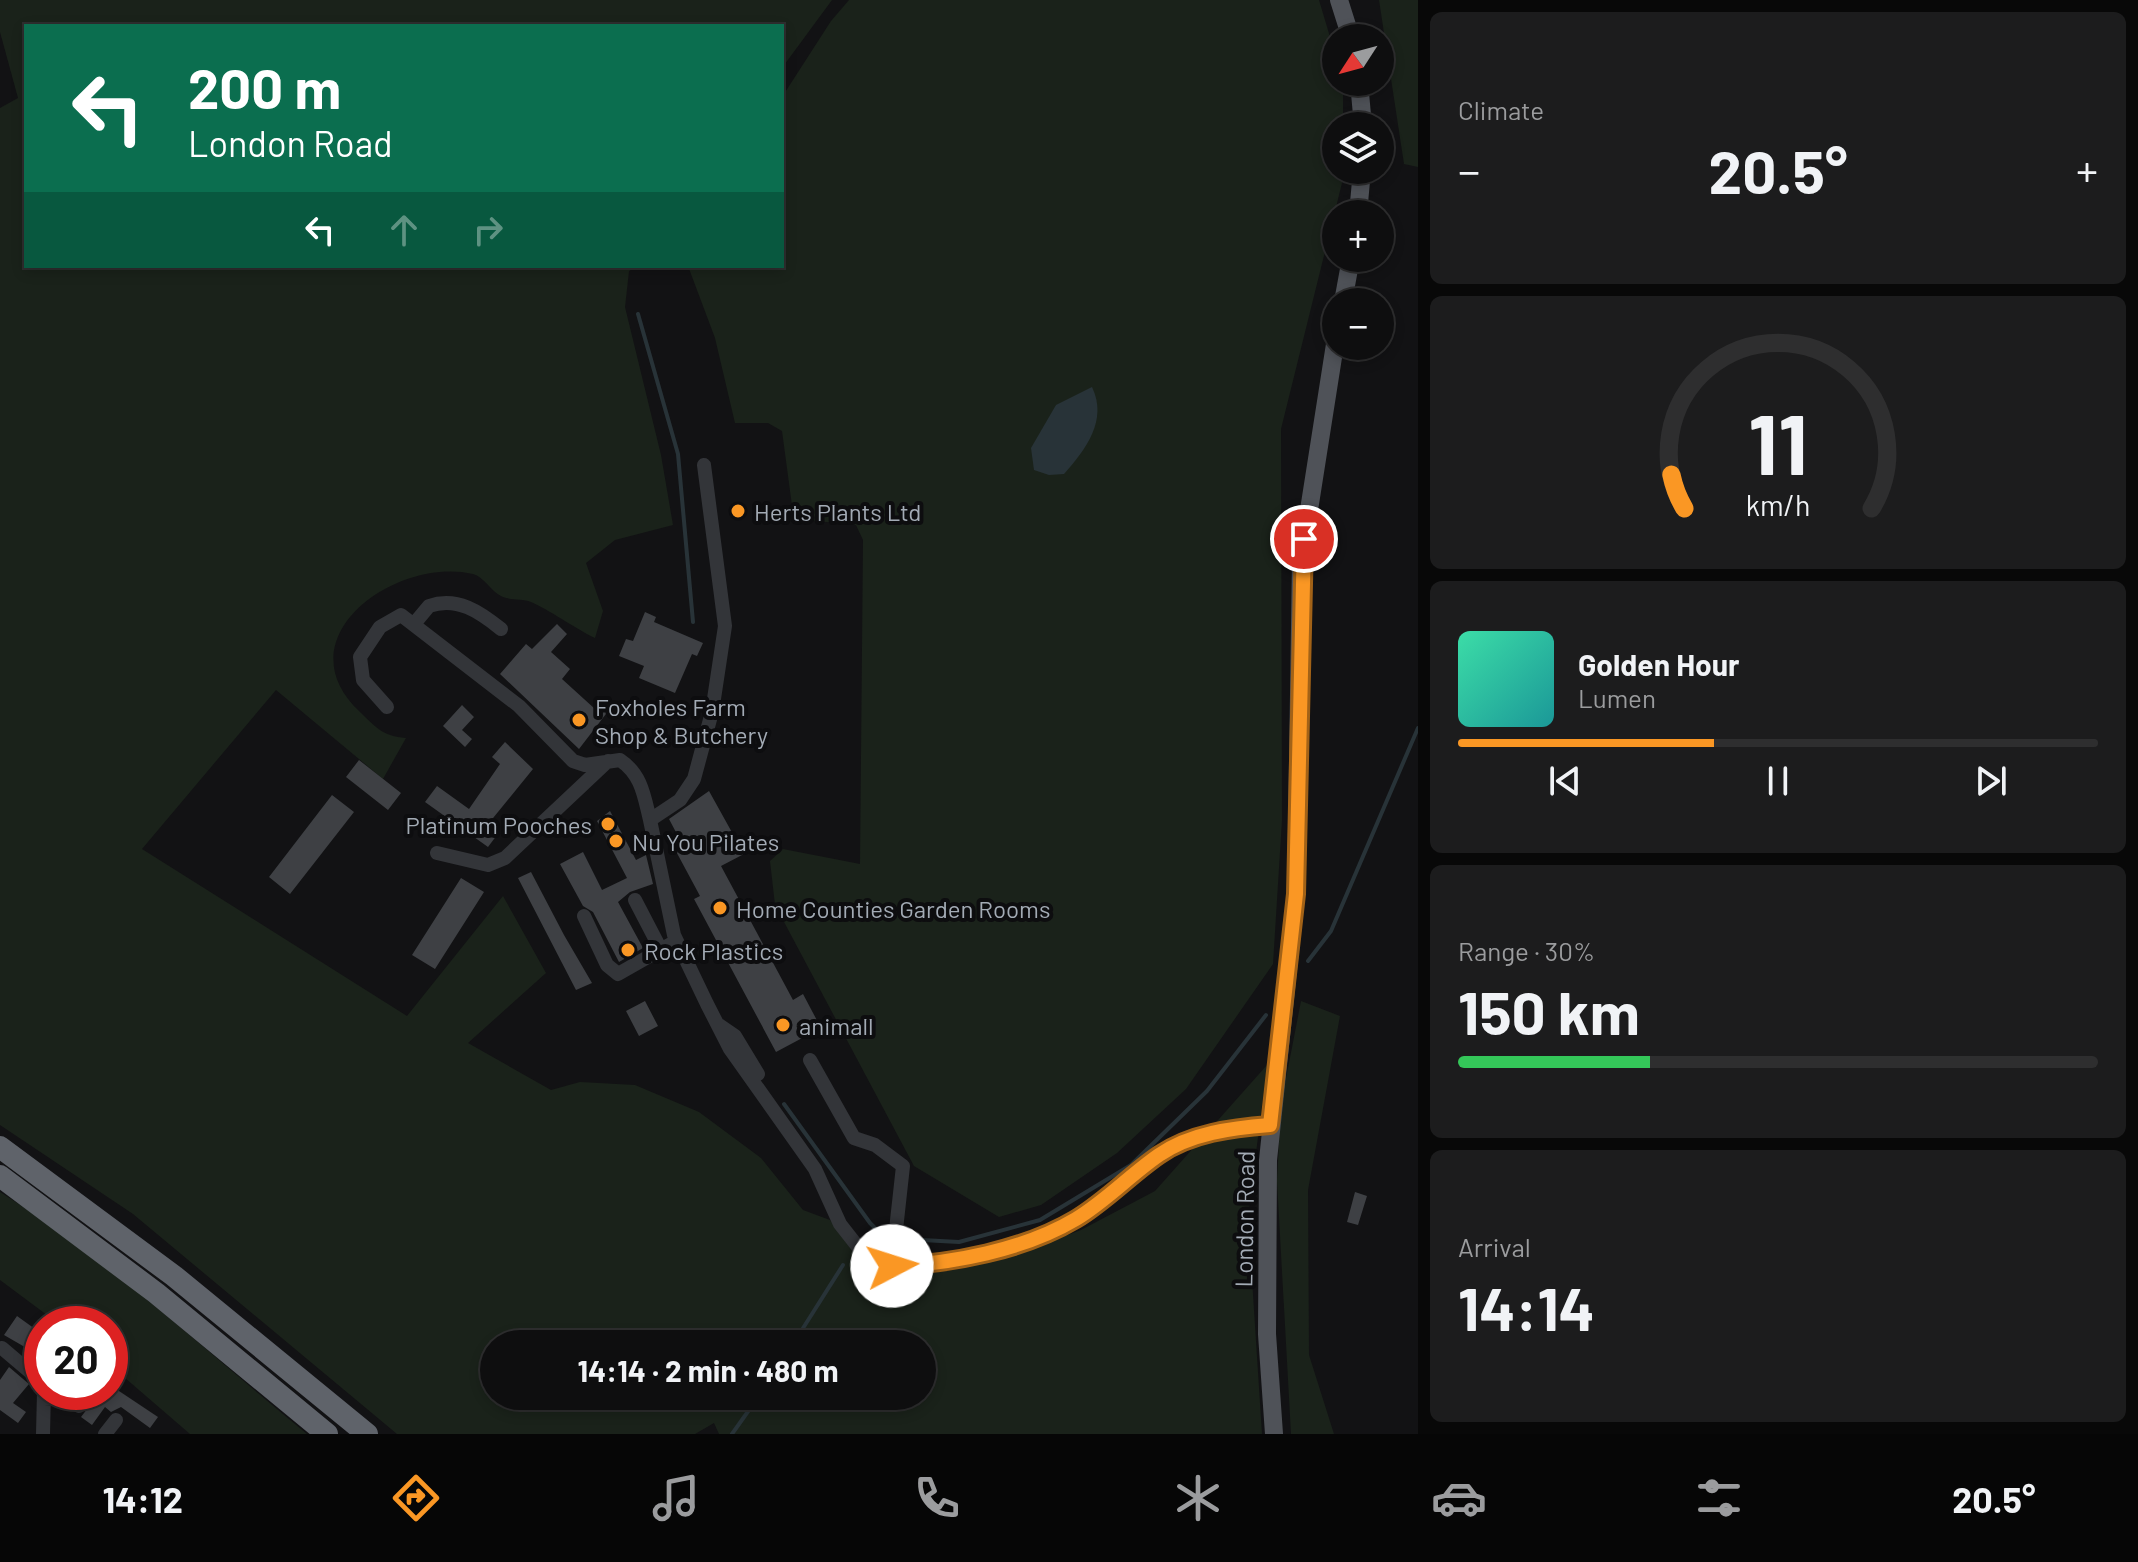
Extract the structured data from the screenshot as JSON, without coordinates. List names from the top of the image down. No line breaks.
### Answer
{"streets":{"main road":["London Road"]},"places":["Herts Plants Ltd","Foxholes Farm Shop & Butchery","Platinum Pooches","Nu You Pilates","Home Counties Garden Rooms","Rock Plastics","animall"],"north":"bottom left","page":{"tile":["Climate",["Range · 30%","150 km"],["Arrival","14:14"]],"map_buttons":["+","−"],"turn":["200 m","London Road"],"heat":["−","20.5°","+"],"song":["Golden Hour","Lumen"],"limit":"20","trip":"14:14 · 2 min · 480 m","tabs":["14:12","20.5°"],"gauge":["11","km/h"]}}
